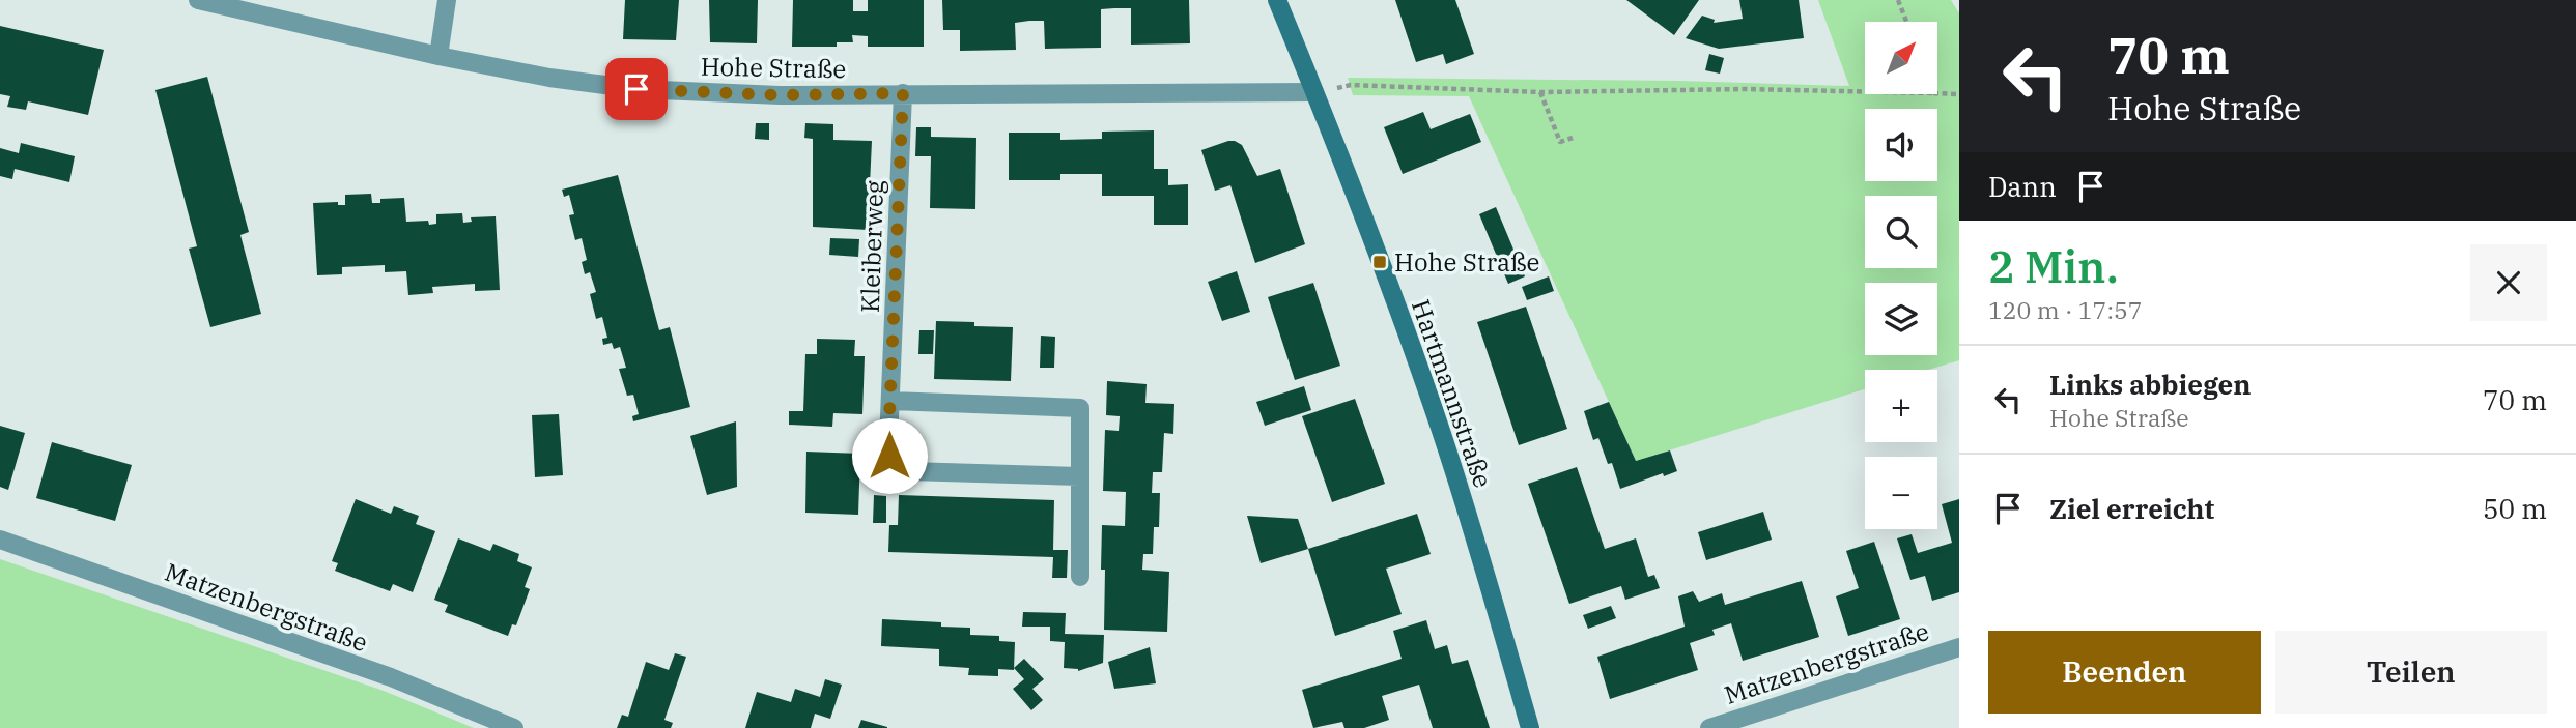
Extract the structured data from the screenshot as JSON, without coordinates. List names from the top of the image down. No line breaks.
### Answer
{"streets":{"main road":["Hartmannstraße"],"street":["Hohe Straße","Kleiberweg","Matzenbergstraße"]},"crossings":[["Hohe Straße","Kleiberweg"],["Hohe Straße","Hartmannstraße"]],"places":{"transit":["Hohe Straße"]},"north":"top right","page":{"turn":["70 m","Hohe Straße"],"map_buttons":["+","−"],"then":"Dann","heading":["2 Min.","120 m · 17:57"],"list":[{"name":"Links abbiegen","note":"Hohe Straße","value":"70 m"},{"name":"Ziel erreicht","value":"50 m"}],"buttons":["Beenden","Teilen"]}}
